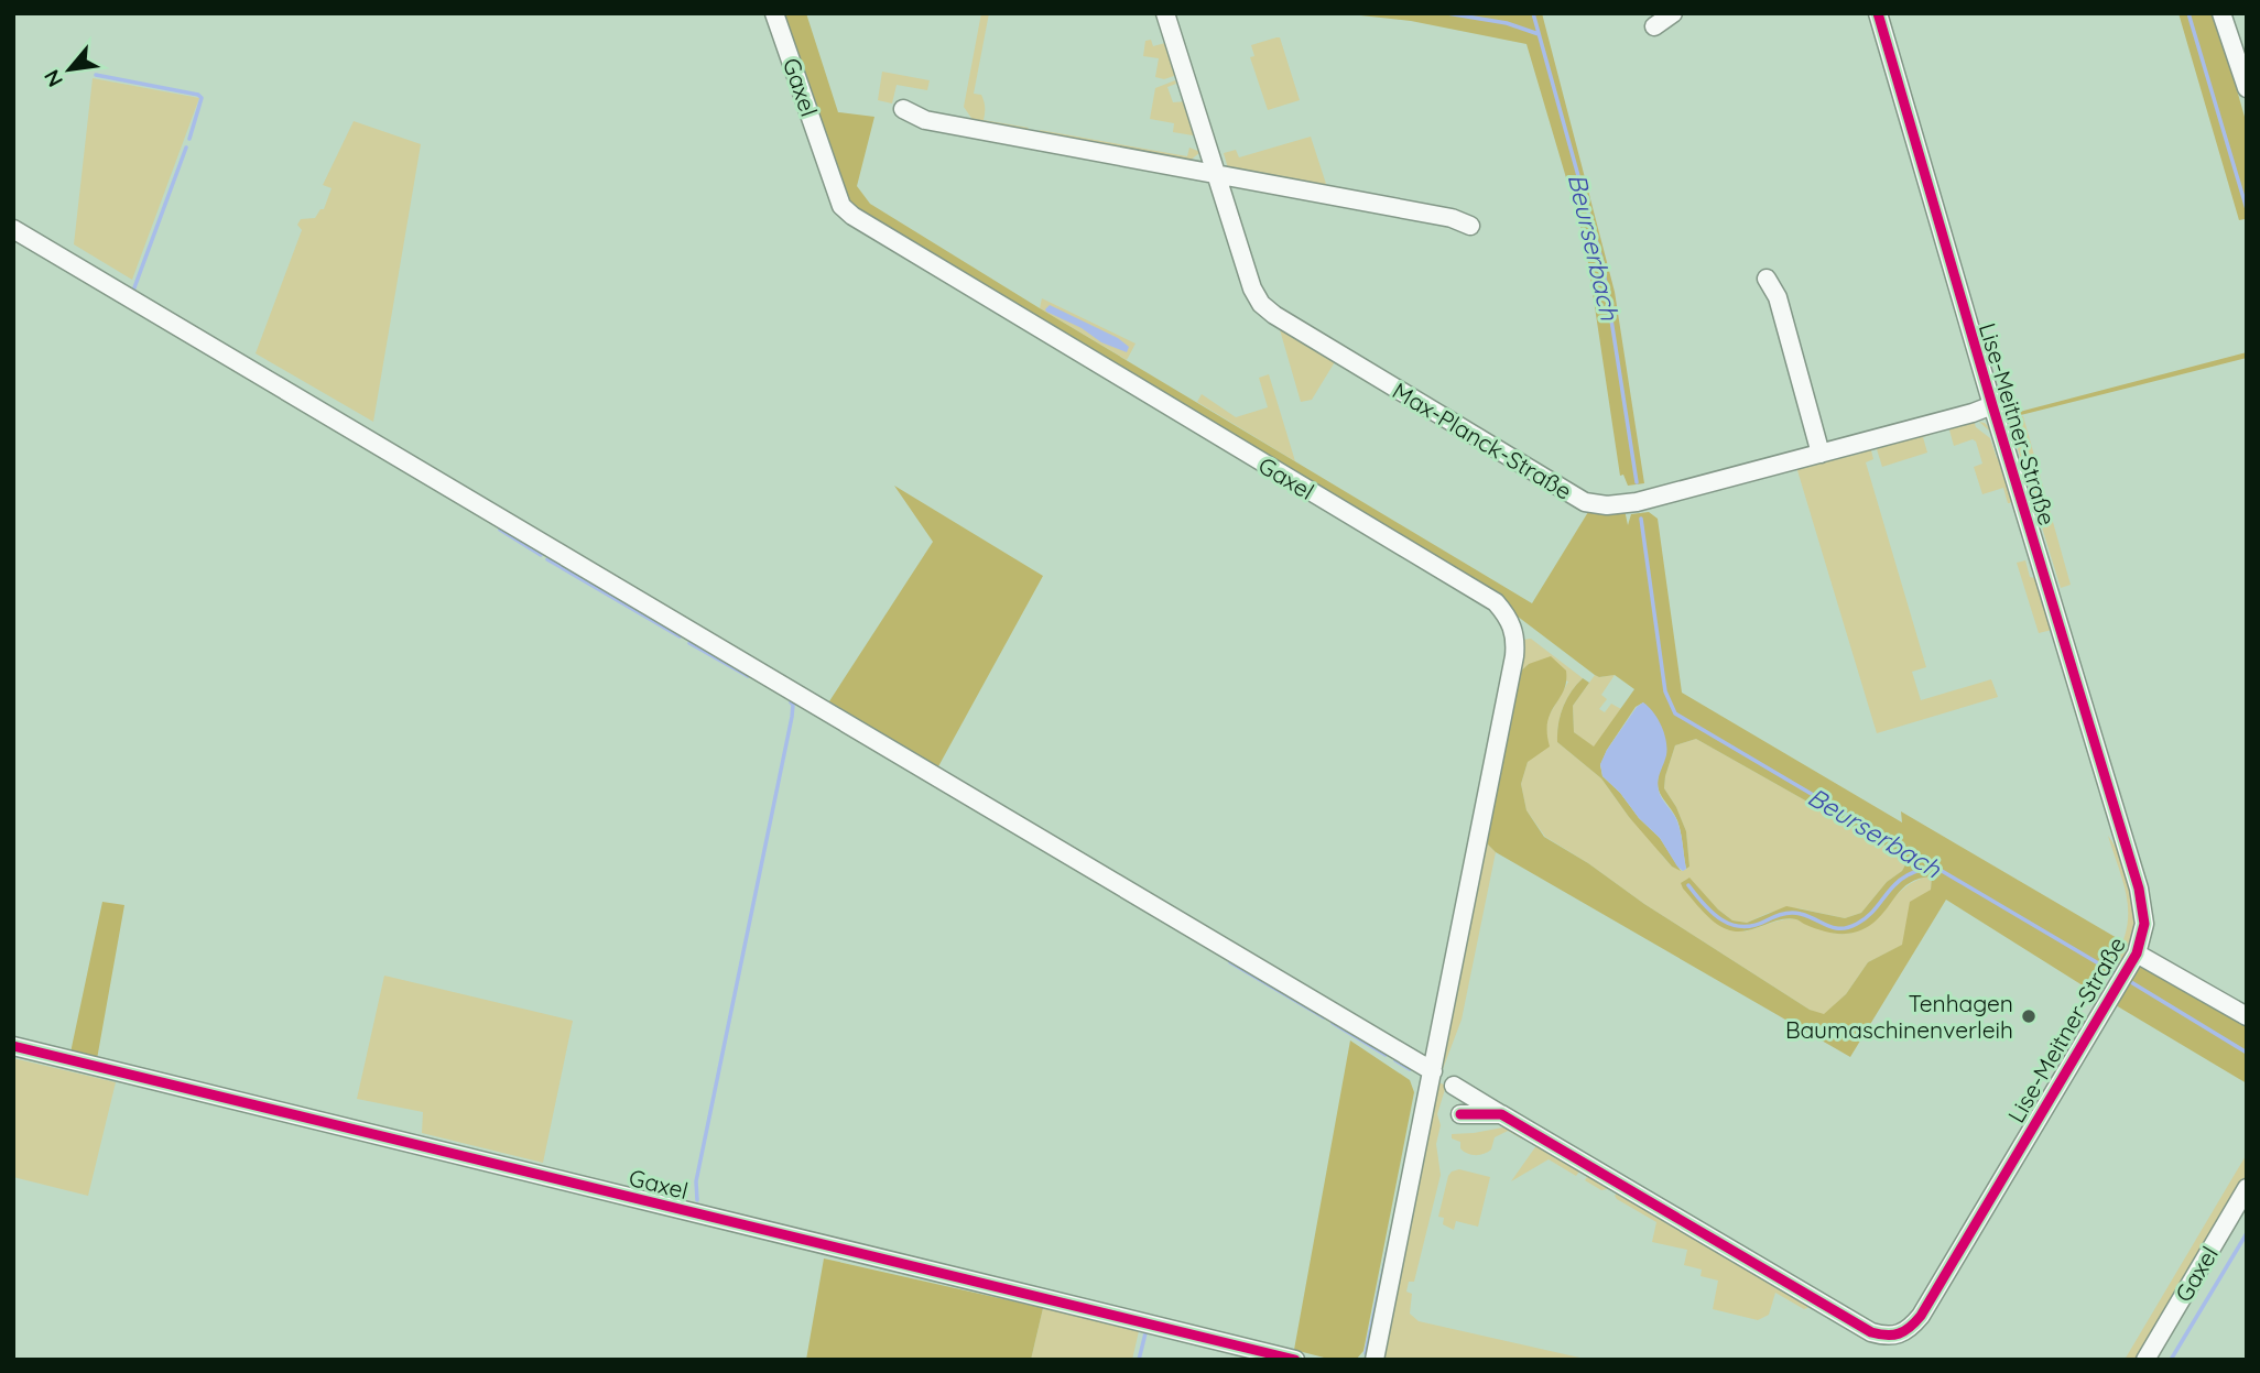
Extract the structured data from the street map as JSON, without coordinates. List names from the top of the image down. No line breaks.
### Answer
{"streets":{"street":["Gaxel","Lise-Meitner-Straße","Max-Planck-Straße"]},"crossings":[["Lise-Meitner-Straße","Max-Planck-Straße"]],"water":["Beurserbach"],"places":["Tenhagen Baumaschinenverleih"],"north":"bottom left"}
